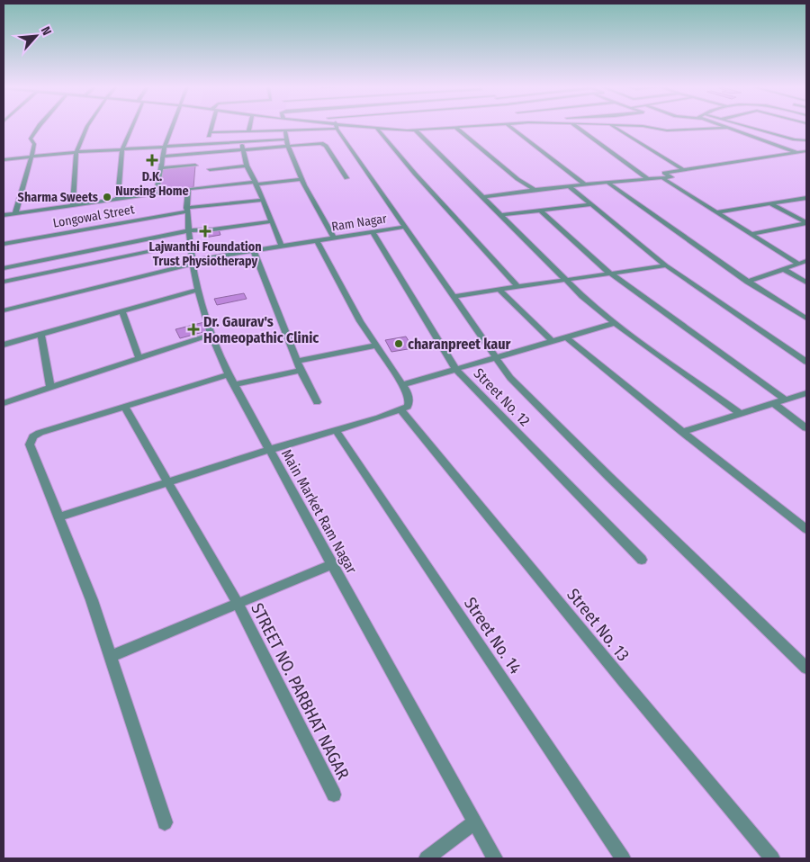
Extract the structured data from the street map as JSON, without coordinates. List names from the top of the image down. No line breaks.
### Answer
{"streets":{"street":["Longowal Street","Ram Nagar","Street No. 12","Main Market Ram Nagar","Street No. 13","Street No. 14","STREET NO. PARBHAT NAGAR"]},"crossings":[["Longowal Street","Main Market Ram Nagar"],["Ram Nagar","Street No. 12"],["Ram Nagar","Main Market Ram Nagar"],["Main Market Ram Nagar","STREET NO. PARBHAT NAGAR"]],"places":{"health":["D.K. Nursing Home","Lajwanthi Foundation Trust Physiotherapy","Dr. Gaurav's Homeopathic Clinic"],"other":["Sharma Sweets","charanpreet kaur"]},"north":"top right"}
